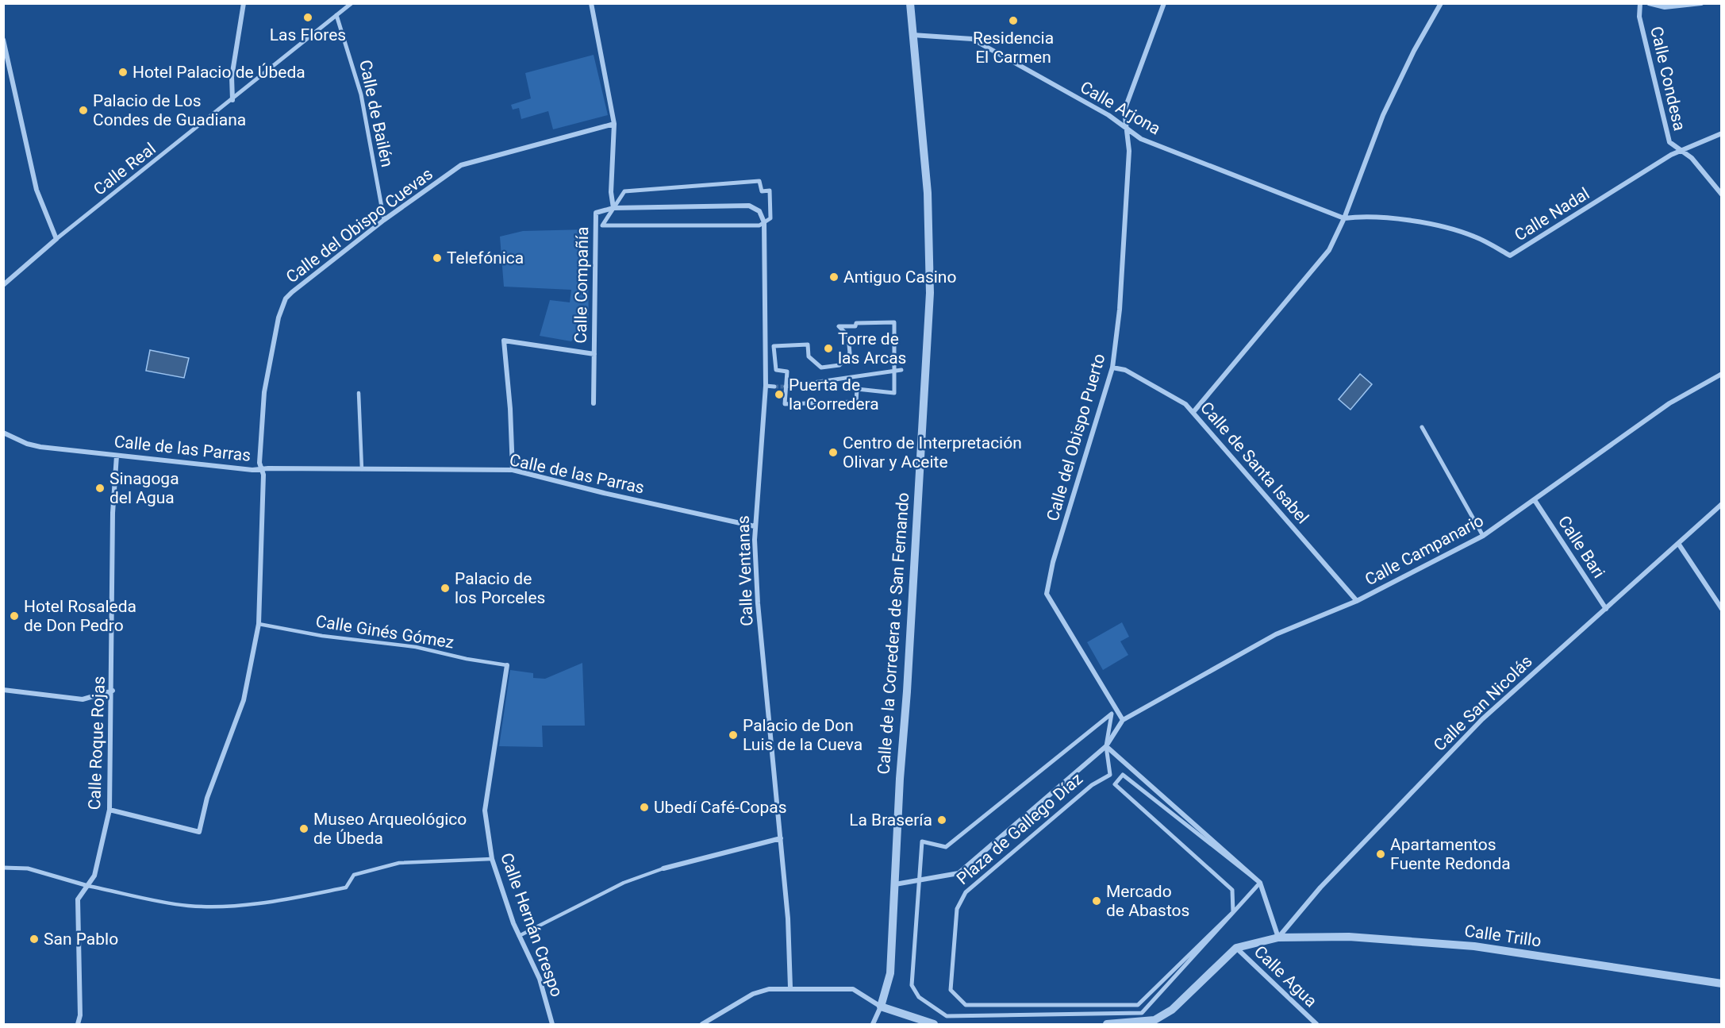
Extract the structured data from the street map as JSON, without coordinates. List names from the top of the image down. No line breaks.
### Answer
{"streets":{"street":["Calle Condesa","Calle Arjona","Calle de Bailén","Calle Real","Calle Nadal","Calle del Obispo Cuevas","Calle Compañía","Calle del Obispo Puerto","Calle de las Parras","Calle de Santa Isabel","Calle Bari","Calle Campanario","Calle Ventanas","Calle de la Corredera de San Fernando","Calle San Nicolás","Calle Roque Rojas","Plaza de Gallego Díaz","Calle Hernán Crespo","Calle Trillo","Calle Agua"],"lane":["Calle Ginés Gómez"]},"crossings":[["Calle Condesa","Calle Nadal"],["Calle Arjona","Calle Nadal"],["Calle Arjona","Calle del Obispo Puerto"],["Calle Arjona","Calle de la Corredera de San Fernando"],["Calle de Bailén","Calle Real"],["Calle de Bailén","Calle del Obispo Cuevas"],["Calle del Obispo Cuevas","Calle de las Parras"],["Calle del Obispo Cuevas","Calle Ginés Gómez"],["Calle del Obispo Cuevas","Calle Roque Rojas"],["Calle Compañía","Calle de las Parras"],["Calle del Obispo Puerto","Calle de Santa Isabel"],["Calle del Obispo Puerto","Calle Campanario"],["Calle del Obispo Puerto","Plaza de Gallego Díaz"],["Calle de las Parras","Calle Ventanas"],["Calle de las Parras","Calle Roque Rojas"],["Calle de Santa Isabel","Calle Campanario"],["Calle Bari","Calle Campanario"],["Calle Bari","Calle San Nicolás"],["Calle Campanario","Plaza de Gallego Díaz"],["Calle Ginés Gómez","Calle Hernán Crespo"],["Calle de la Corredera de San Fernando","Plaza de Gallego Díaz"],["Calle San Nicolás","Calle Trillo"]],"places":["Las Flores","Residencia El Carmen","Hotel Palacio de Úbeda","Palacio de Los Condes de Guadiana","Telefónica","Antiguo Casino","Torre de las Arcas","Puerta de la Corredera","Centro de Interpretación Olivar y Aceite","Sinagoga del Agua","Palacio de los Porceles","Hotel Rosaleda de Don Pedro","Palacio de Don Luis de la Cueva","Ubedí Café-Copas","La Brasería","Museo Arqueológico de Úbeda","Apartamentos Fuente Redonda","Mercado de Abastos","San Pablo"]}
